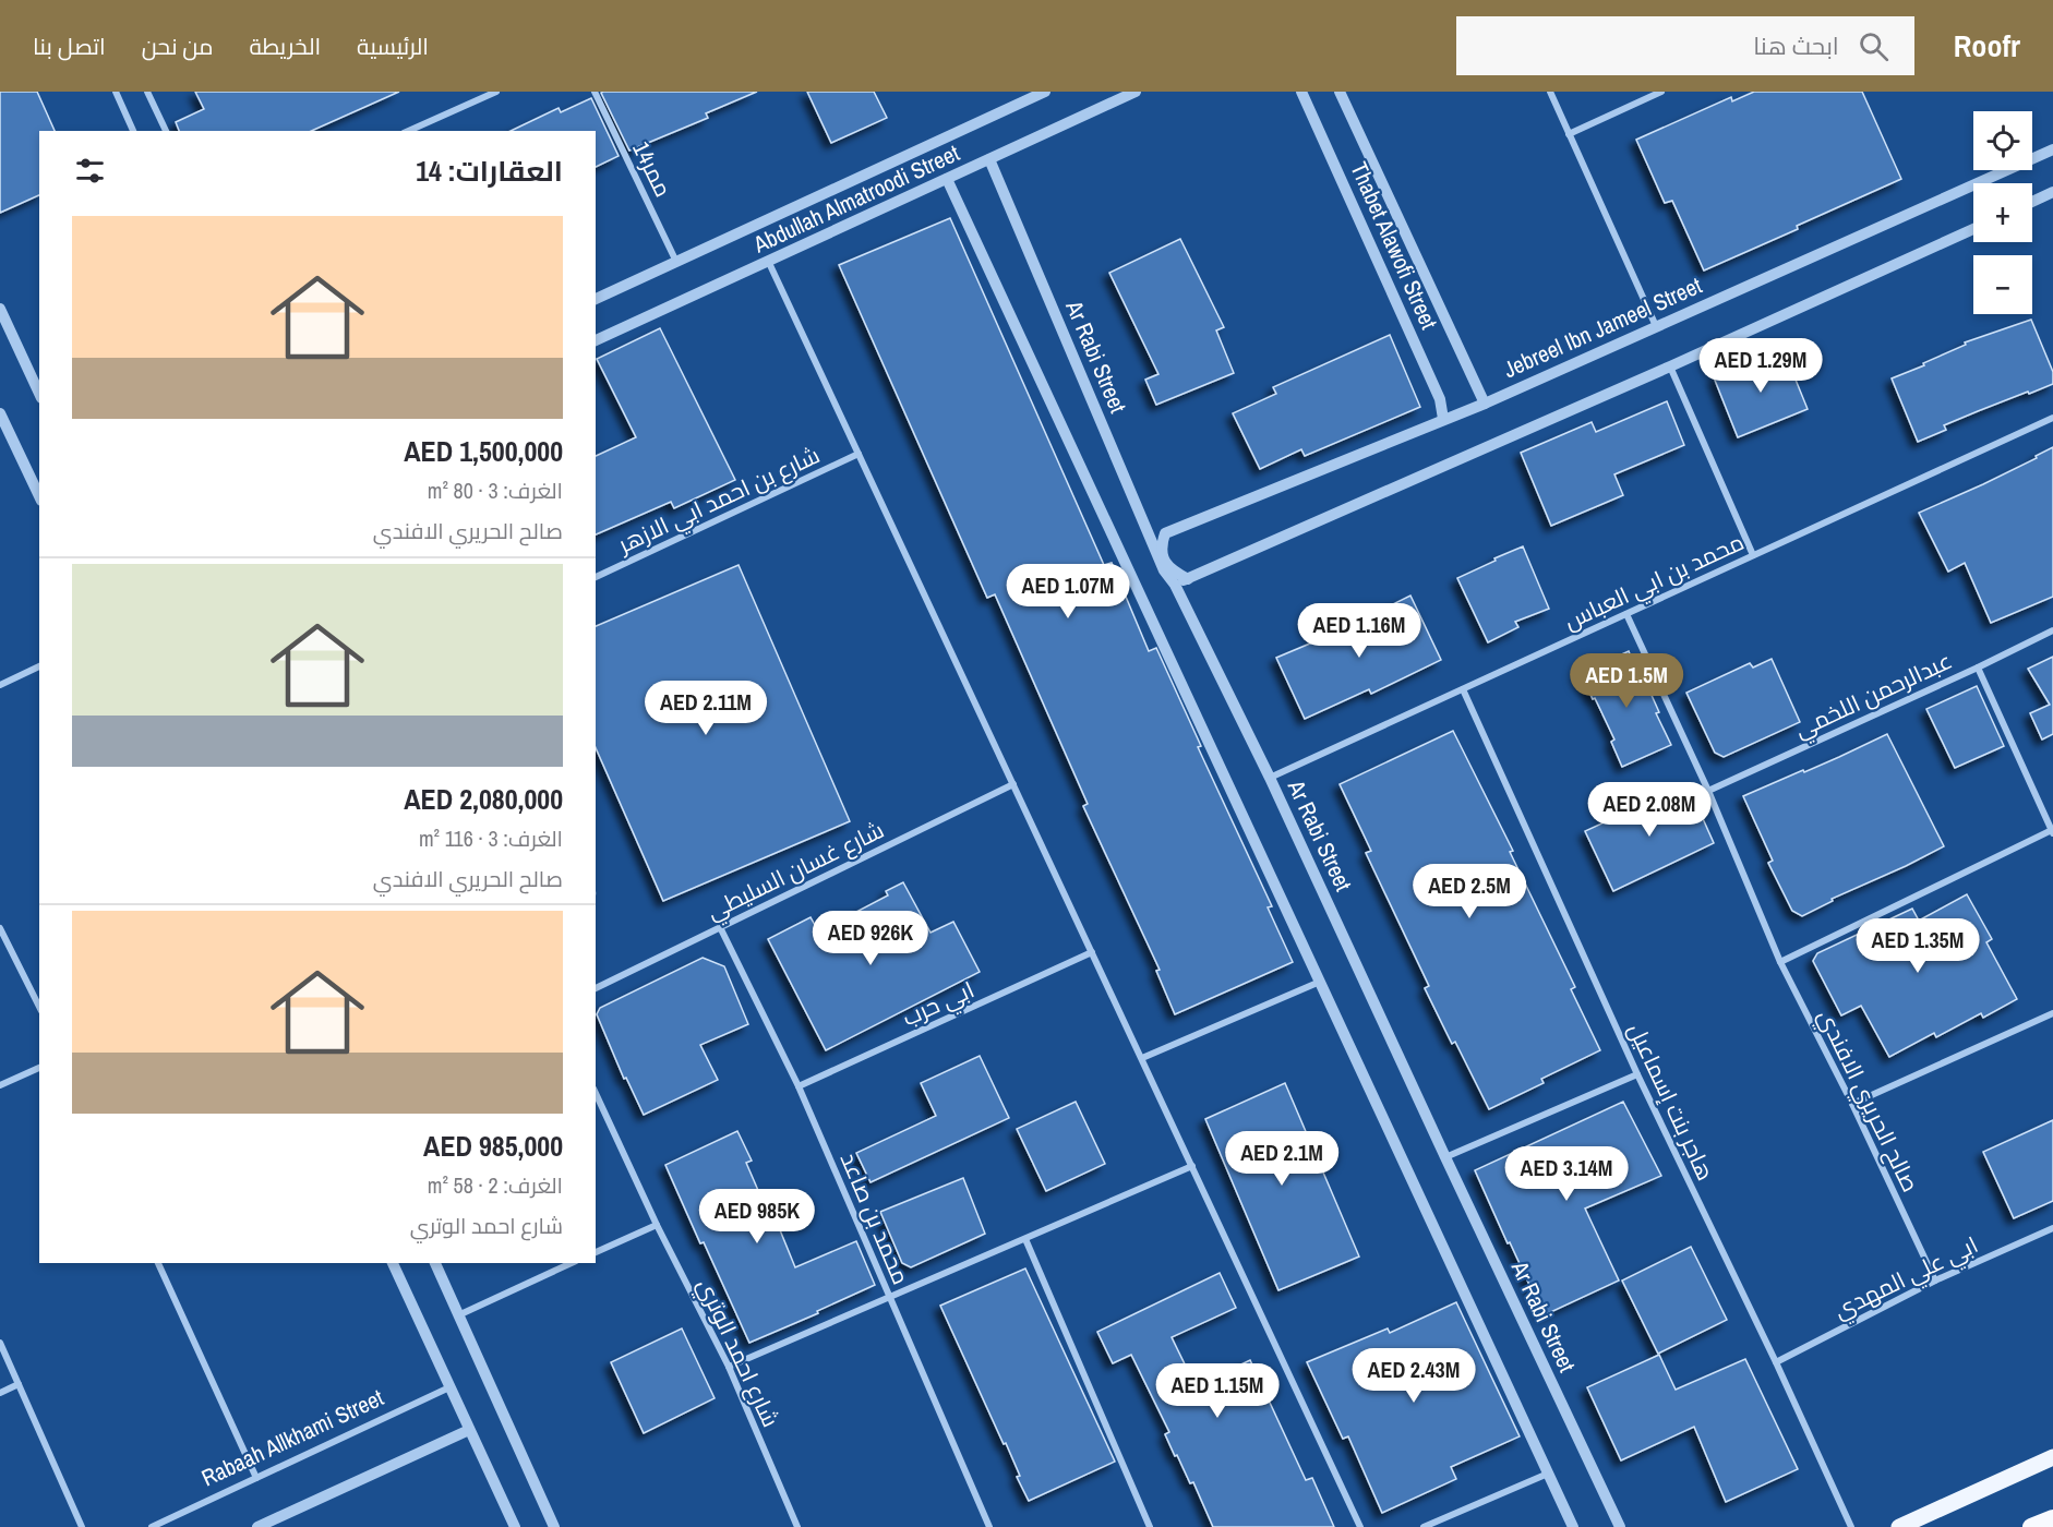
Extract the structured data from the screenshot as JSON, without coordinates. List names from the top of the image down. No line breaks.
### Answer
{"streets":{"street":["ممر14","Abdullah Almatroodi Street","Thabet Alawofi Street","Jebreel Ibn Jameel Street","Ar Rabi Street","شارع بن احمد ابي الازهر","محمد بن ابي العباس","عبدالرحمن اللخمي","شارع غسان السليطي","ابي حرب","صالح الحريري الافندي","هاجر بنت إسماعيل","محمد بن صاعد","ابي علي المهدي","شارع احمد الوتري","Rabaah Allkhami Street"]},"crossings":[["ممر14","Abdullah Almatroodi Street"],["Abdullah Almatroodi Street","Ar Rabi Street"],["Thabet Alawofi Street","Jebreel Ibn Jameel Street"],["Ar Rabi Street","محمد بن ابي العباس"],["محمد بن ابي العباس","صالح الحريري الافندي"],["محمد بن ابي العباس","هاجر بنت إسماعيل"],["عبدالرحمن اللخمي","صالح الحريري الافندي"],["شارع غسان السليطي","محمد بن صاعد"],["ابي حرب","محمد بن صاعد"],["صالح الحريري الافندي","ابي علي المهدي"],["هاجر بنت إسماعيل","ابي علي المهدي"]],"page":{"header":"Roofr","search":"ابحث هنا","nav":["الرئيسية","الخريطة","من نحن","اتصل بنا"],"map_buttons":["+","−"],"heading":"العقارات: 14","list":[{"name":"AED 1,500,000","note":"الغرف: 3 · 80 m² · صالح الحريري الافندي"},{"name":"AED 2,080,000","note":"الغرف: 3 · 116 m² · صالح الحريري الافندي"},{"name":"AED 985,000","note":"الغرف: 2 · 58 m² · شارع احمد الوتري"}],"price":["AED 1.29M","AED 1.07M","AED 1.16M","AED 1.5M","AED 2.11M","AED 2.08M","AED 2.5M","AED 926K","AED 1.35M","AED 2.1M","AED 3.14M","AED 985K","AED 2.43M","AED 1.15M"]}}
